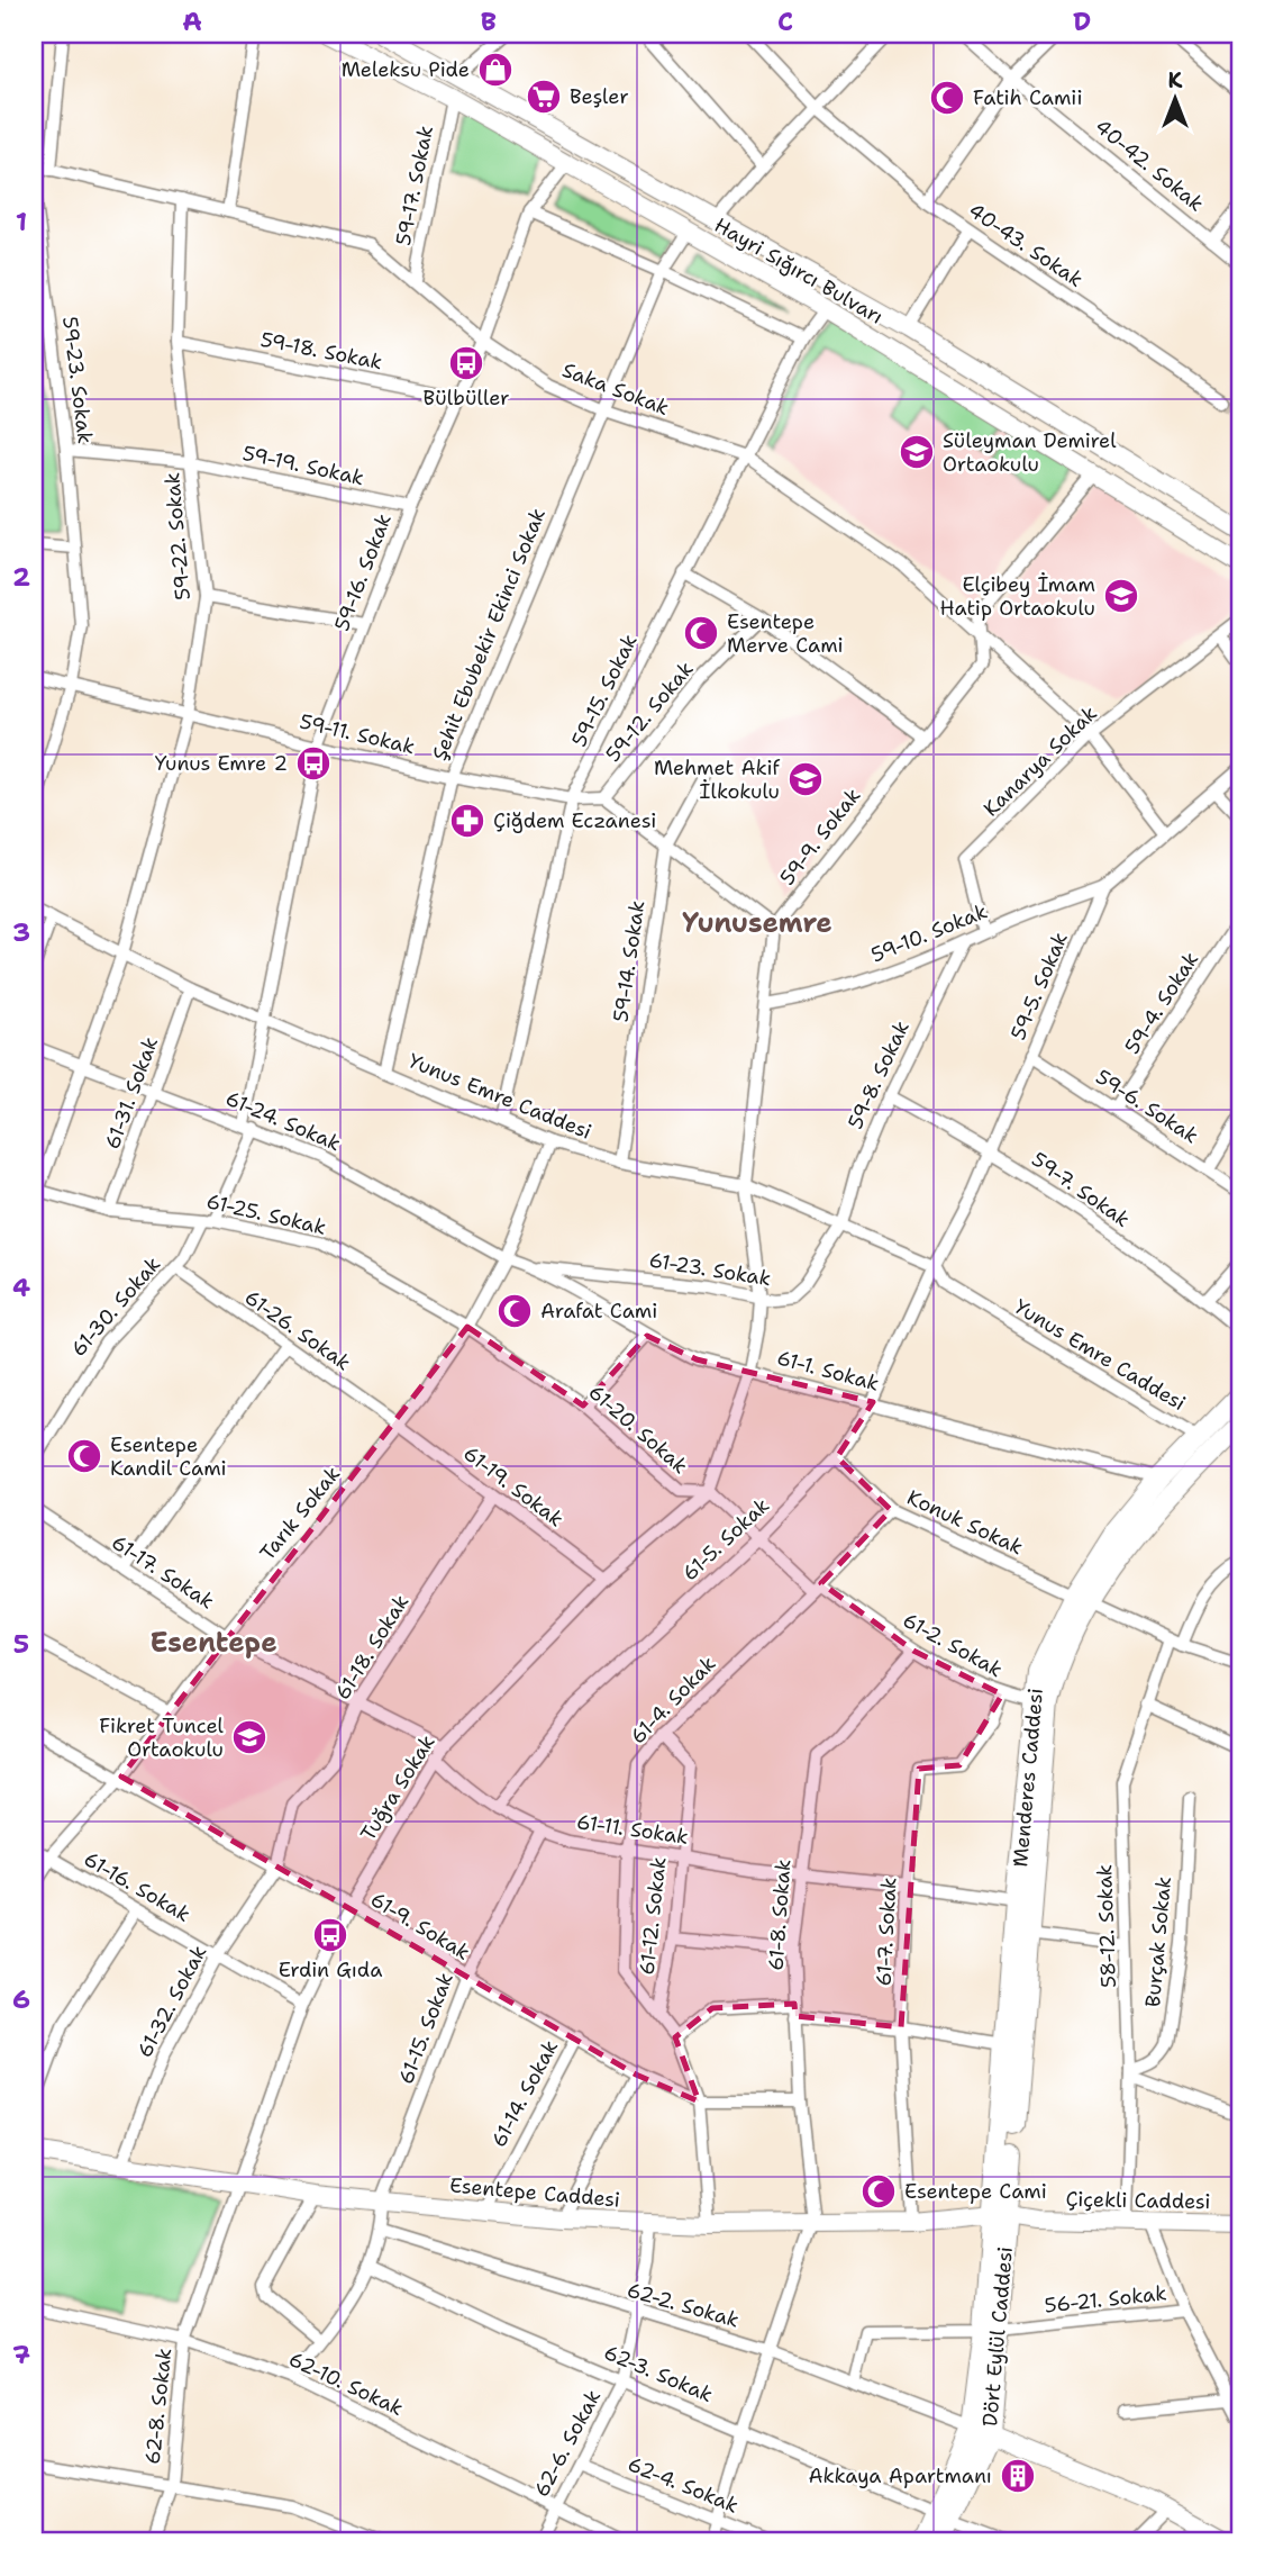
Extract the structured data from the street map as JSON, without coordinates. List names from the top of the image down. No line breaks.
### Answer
{"streets":{"main road":["Menderes Caddesi","Dört Eylül Caddesi"],"street":["40-42. Sokak","59-17. Sokak","40-43. Sokak","Hayri Sığırcı Bulvarı","59-18. Sokak","59-23. Sokak","Saka Sokak","59-19. Sokak","59-22. Sokak","59-16. Sokak","Şehit Ebubekir Ekinci Sokak","59-15. Sokak","59-12. Sokak","59-11. Sokak","Kanarya Sokak","59-9. Sokak","59-10. Sokak","59-14. Sokak","59-5. Sokak","59-4. Sokak","59-8. Sokak","61-31. Sokak","Yunus Emre Caddesi","59-6. Sokak","61-24. Sokak","59-7. Sokak","61-25. Sokak","61-23. Sokak","61-30. Sokak","61-26. Sokak","61-1. Sokak","61-20. Sokak","61-19. Sokak","Tarık Sokak","Konuk Sokak","61-5. Sokak","61-17. Sokak","61-2. Sokak","61-18. Sokak","61-4. Sokak","Tuğra Sokak","61-11. Sokak","61-16. Sokak","61-8. Sokak","61-12. Sokak","61-9. Sokak","58-12. Sokak","61-7. Sokak","Burçak Sokak","61-32. Sokak","61-15. Sokak","61-14. Sokak","Esentepe Caddesi","Çiçekli Caddesi","56-21. Sokak","62-2. Sokak","62-3. Sokak","62-10. Sokak","62-8. Sokak","62-6. Sokak","62-4. Sokak"]},"crossings":[["59-17. Sokak","Hayri Sığırcı Bulvarı"],["59-17. Sokak","Saka Sokak"],["Hayri Sığırcı Bulvarı","59-16. Sokak"],["Hayri Sığırcı Bulvarı","Şehit Ebubekir Ekinci Sokak"],["Hayri Sığırcı Bulvarı","59-15. Sokak"],["Hayri Sığırcı Bulvarı","59-9. Sokak"],["59-18. Sokak","59-22. Sokak"],["59-18. Sokak","59-16. Sokak"],["59-23. Sokak","59-19. Sokak"],["59-23. Sokak","59-11. Sokak"],["Saka Sokak","59-22. Sokak"],["Saka Sokak","59-16. Sokak"],["Saka Sokak","Şehit Ebubekir Ekinci Sokak"],["Saka Sokak","59-15. Sokak"],["Saka Sokak","Kanarya Sokak"],["Saka Sokak","59-9. Sokak"],["Saka Sokak","59-5. Sokak"],["59-19. Sokak","59-22. Sokak"],["59-19. Sokak","59-16. Sokak"],["59-22. Sokak","59-11. Sokak"],["59-22. Sokak","Yunus Emre Caddesi"],["59-22. Sokak","61-24. Sokak"],["59-22. Sokak","61-25. Sokak"],["59-16. Sokak","59-11. Sokak"],["59-16. Sokak","Yunus Emre Caddesi"],["59-16. Sokak","61-30. Sokak"],["Şehit Ebubekir Ekinci Sokak","59-11. Sokak"],["Şehit Ebubekir Ekinci Sokak","Yunus Emre Caddesi"],["59-15. Sokak","59-11. Sokak"],["59-15. Sokak","Yunus Emre Caddesi"],["59-12. Sokak","59-11. Sokak"],["Kanarya Sokak","59-10. Sokak"],["59-10. Sokak","59-5. Sokak"],["59-10. Sokak","59-8. Sokak"],["59-14. Sokak","Yunus Emre Caddesi"],["59-5. Sokak","Yunus Emre Caddesi"],["59-5. Sokak","59-6. Sokak"],["59-5. Sokak","59-7. Sokak"],["59-5. Sokak","61-5. Sokak"],["59-4. Sokak","59-6. Sokak"],["59-8. Sokak","Yunus Emre Caddesi"],["59-8. Sokak","59-7. Sokak"],["59-8. Sokak","61-23. Sokak"],["61-31. Sokak","Yunus Emre Caddesi"],["61-31. Sokak","61-24. Sokak"],["61-31. Sokak","61-25. Sokak"],["Yunus Emre Caddesi","61-23. Sokak"],["Yunus Emre Caddesi","61-30. Sokak"],["Yunus Emre Caddesi","Tarık Sokak"],["Yunus Emre Caddesi","61-5. Sokak"],["Yunus Emre Caddesi","Menderes Caddesi"],["61-24. Sokak","61-30. Sokak"],["61-24. Sokak","61-1. Sokak"],["61-24. Sokak","Tarık Sokak"],["61-25. Sokak","61-30. Sokak"],["61-25. Sokak","61-20. Sokak"],["61-25. Sokak","Tarık Sokak"],["61-23. Sokak","61-1. Sokak"],["61-30. Sokak","61-26. Sokak"],["61-26. Sokak","61-19. Sokak"],["61-26. Sokak","Tarık Sokak"],["61-1. Sokak","Tarık Sokak"],["61-1. Sokak","61-5. Sokak"],["61-1. Sokak","Menderes Caddesi"],["61-20. Sokak","Tarık Sokak"],["61-20. Sokak","61-5. Sokak"],["61-20. Sokak","61-2. Sokak"],["61-20. Sokak","61-4. Sokak"],["61-20. Sokak","Tuğra Sokak"],["61-19. Sokak","Tarık Sokak"],["61-19. Sokak","61-18. Sokak"],["61-19. Sokak","Tuğra Sokak"],["Tarık Sokak","61-17. Sokak"],["Tarık Sokak","61-16. Sokak"],["Tarık Sokak","61-9. Sokak"],["Konuk Sokak","61-5. Sokak"],["Konuk Sokak","61-4. Sokak"],["Konuk Sokak","Menderes Caddesi"],["Konuk Sokak","58-12. Sokak"],["61-5. Sokak","61-11. Sokak"],["61-17. Sokak","61-18. Sokak"],["61-17. Sokak","Tuğra Sokak"],["61-2. Sokak","61-4. Sokak"],["61-2. Sokak","Menderes Caddesi"],["61-2. Sokak","61-8. Sokak"],["61-2. Sokak","61-7. Sokak"],["61-18. Sokak","61-9. Sokak"],["61-18. Sokak","61-32. Sokak"],["61-4. Sokak","61-11. Sokak"],["61-4. Sokak","61-12. Sokak"],["61-4. Sokak","61-9. Sokak"],["61-4. Sokak","Esentepe Caddesi"],["Menderes Caddesi","61-11. Sokak"],["Menderes Caddesi","Esentepe Caddesi"],["Menderes Caddesi","Dört Eylül Caddesi"],["Tuğra Sokak","61-11. Sokak"],["Tuğra Sokak","61-16. Sokak"],["Tuğra Sokak","61-9. Sokak"],["Tuğra Sokak","Esentepe Caddesi"],["Tuğra Sokak","62-8. Sokak"],["61-11. Sokak","61-8. Sokak"],["61-11. Sokak","61-12. Sokak"],["61-11. Sokak","61-7. Sokak"],["61-11. Sokak","61-15. Sokak"],["61-16. Sokak","61-32. Sokak"],["61-8. Sokak","61-9. Sokak"],["61-8. Sokak","Esentepe Caddesi"],["61-9. Sokak","61-32. Sokak"],["61-9. Sokak","61-15. Sokak"],["61-9. Sokak","61-14. Sokak"],["58-12. Sokak","Burçak Sokak"],["58-12. Sokak","Çiçekli Caddesi"],["61-7. Sokak","Esentepe Caddesi"],["61-32. Sokak","Esentepe Caddesi"],["61-15. Sokak","Esentepe Caddesi"],["61-14. Sokak","Esentepe Caddesi"],["Esentepe Caddesi","Çiçekli Caddesi"],["Esentepe Caddesi","Dört Eylül Caddesi"],["Esentepe Caddesi","62-8. Sokak"],["Esentepe Caddesi","62-6. Sokak"],["56-21. Sokak","62-2. Sokak"],["56-21. Sokak","Dört Eylül Caddesi"],["62-2. Sokak","Dört Eylül Caddesi"],["62-2. Sokak","62-6. Sokak"],["Dört Eylül Caddesi","62-3. Sokak"],["62-3. Sokak","62-6. Sokak"],["62-10. Sokak","62-8. Sokak"],["62-10. Sokak","62-6. Sokak"],["62-6. Sokak","62-4. Sokak"]],"districts":["Yunusemre","Esentepe"],"places":{"shop":["Meleksu Pide"],"supermarket":["Beşler"],"mosque":["Fatih Camii","Esentepe Merve Cami","Arafat Cami","Esentepe Kandil Cami","Esentepe Cami"],"bus stop":["Bülbüller","Yunus Emre 2","Erdin Gıda"],"school or university":["Süleyman Demirel Ortaokulu","Elçibey İmam Hatip Ortaokulu","Mehmet Akif İlkokulu","Fikret Tuncel Ortaokulu"],"pharmacy":["Çiğdem Eczanesi"],"building":["Akkaya Apartmanı"]},"north":"top","grid":{"columns":["A","B","C","D"],"rows":["1","2","3","4","5","6","7"]}}
